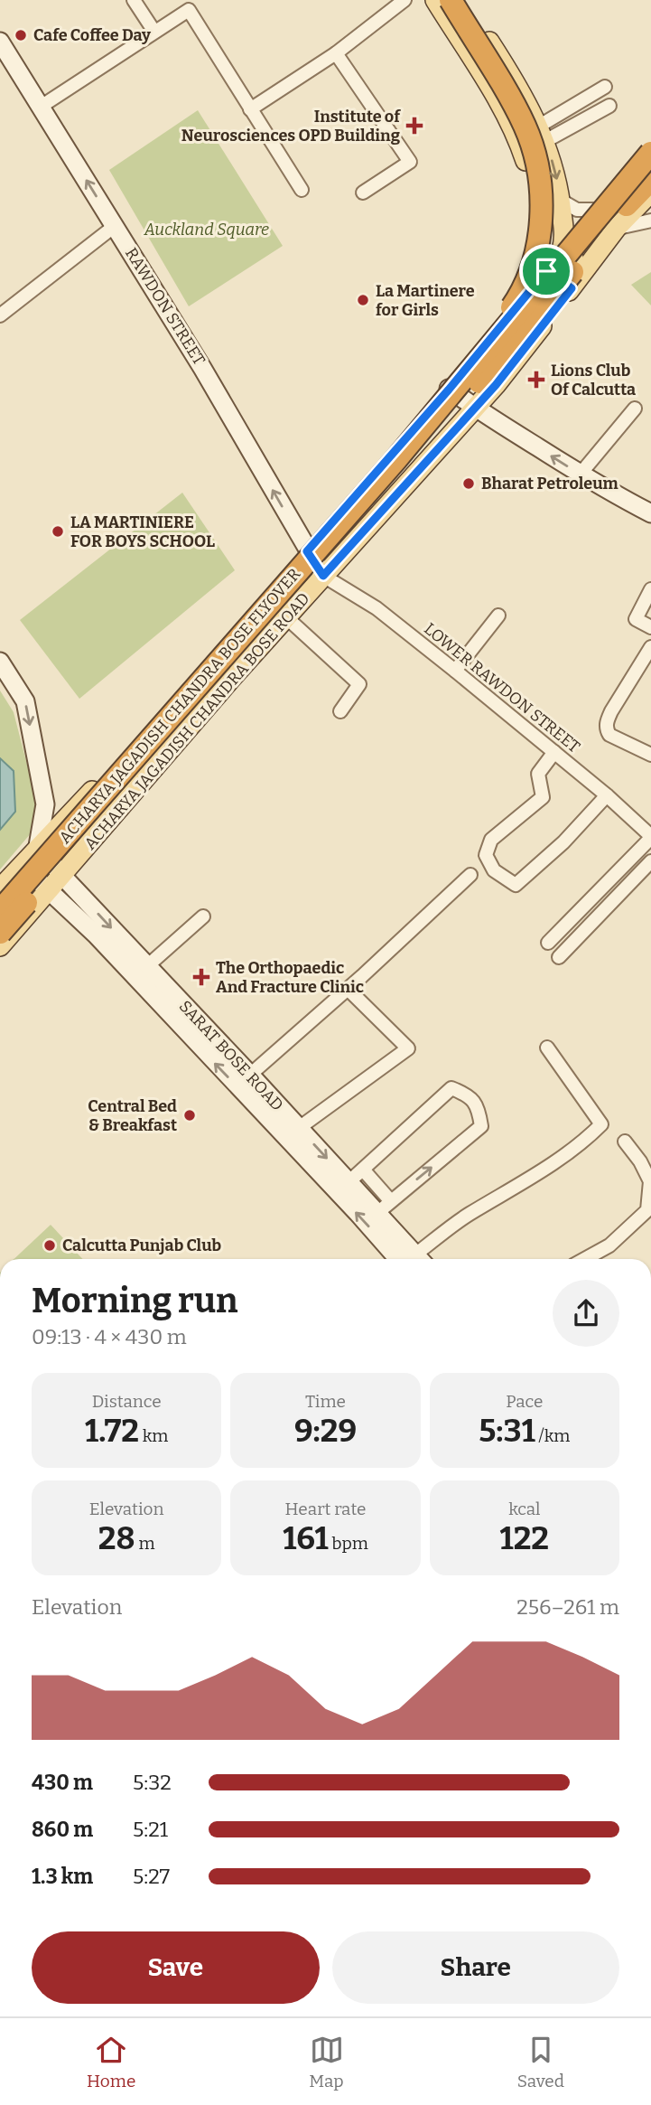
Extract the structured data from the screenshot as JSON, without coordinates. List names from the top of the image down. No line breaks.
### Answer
{"streets":{"highway":["ACHARYA JAGADISH CHANDRA BOSE FLYOVER"],"main road":["RAWDON STREET","ACHARYA JAGADISH CHANDRA BOSE ROAD","SARAT BOSE ROAD"],"street":["LOWER RAWDON STREET"]},"crossings":[["RAWDON STREET","LOWER RAWDON STREET"],["RAWDON STREET","ACHARYA JAGADISH CHANDRA BOSE ROAD"],["LOWER RAWDON STREET","ACHARYA JAGADISH CHANDRA BOSE ROAD"],["ACHARYA JAGADISH CHANDRA BOSE ROAD","SARAT BOSE ROAD"]],"one_way":["RAWDON STREET"],"parks":["Auckland Square"],"places":{"other":["Cafe Coffee Day","La Martinere for Girls","Bharat Petroleum","LA MARTINIERE FOR BOYS SCHOOL","Central Bed & Breakfast","Calcutta Punjab Club"],"health":["Institute of Neurosciences OPD Building","Lions Club Of Calcutta","The Orthopaedic And Fracture Clinic"]},"page":{"heading":["Morning run","09:13 · 4 × 430 m"],"stats":[["Distance","1.72 km"],["Time","9:29"],["Pace","5:31 /km"],["Elevation","28 m"],["Heart rate","161 bpm"],["kcal","122"]],"chart":["Elevation","256–261 m"],"list":[{"name":"430 m","note":"5:32"},{"name":"860 m","note":"5:21"},{"name":"1.3 km","note":"5:27"}],"buttons":["Save","Share"],"tabs":["Home","Map","Saved"]}}
